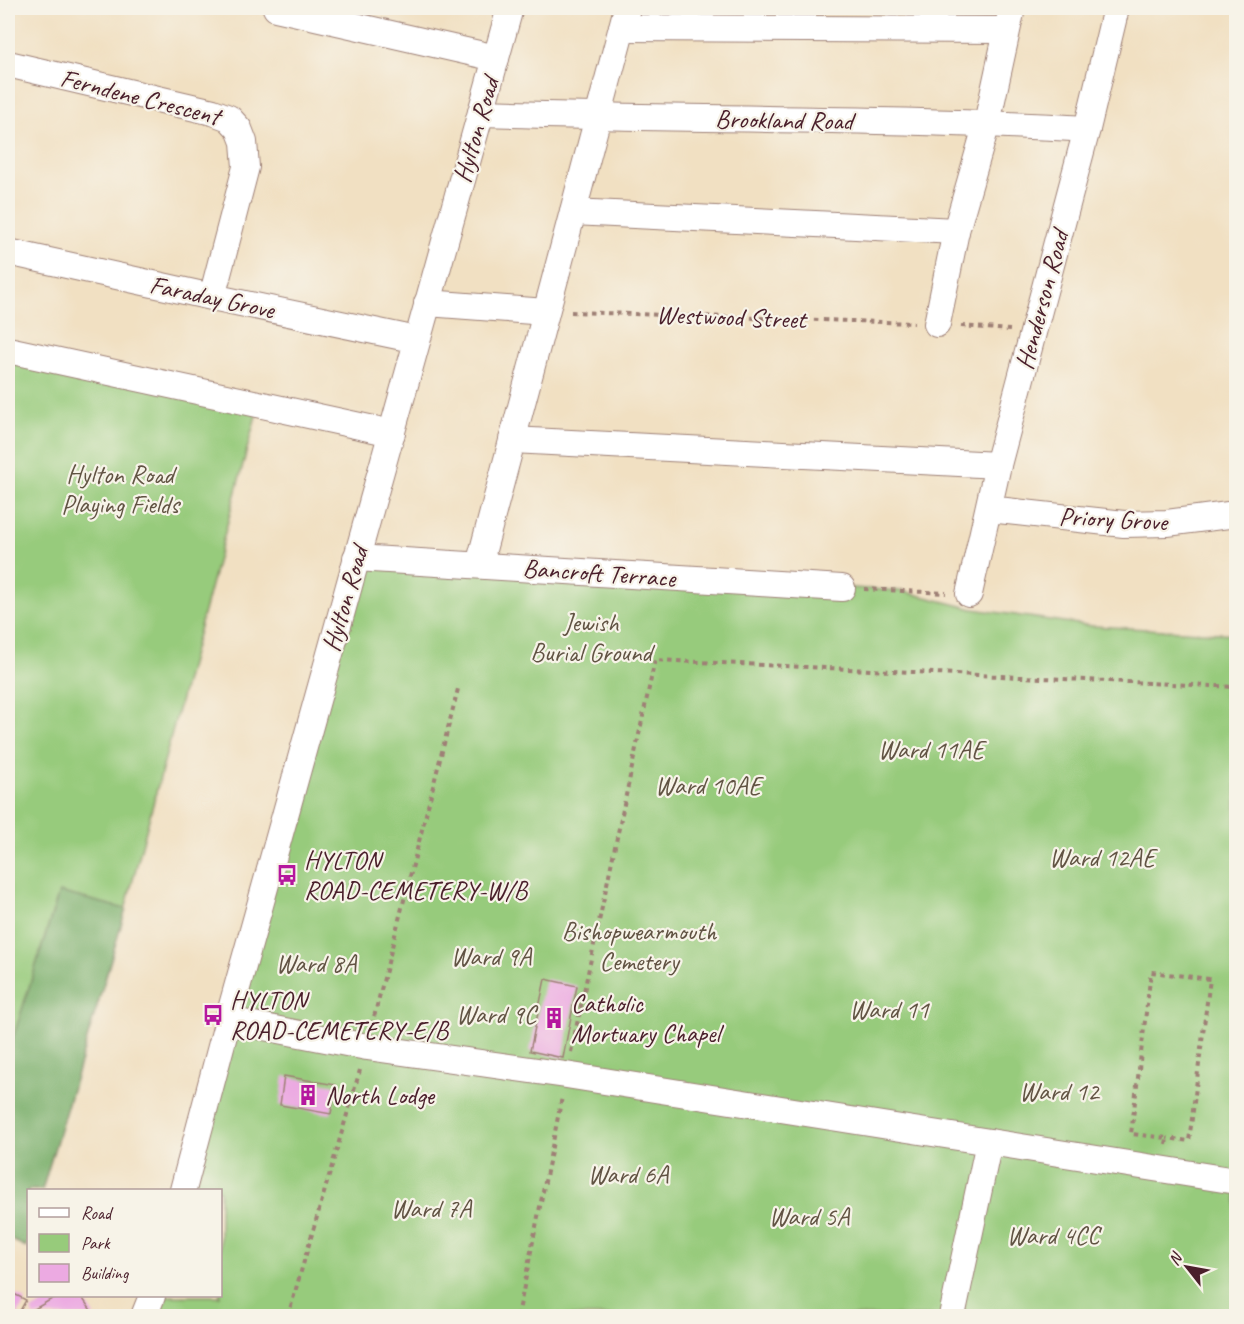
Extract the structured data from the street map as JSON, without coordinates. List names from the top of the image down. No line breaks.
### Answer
{"streets":{"street":["Ferndene Crescent","Brookland Road","Hylton Road","Faraday Grove","Henderson Road","Priory Grove","Bancroft Terrace"],"path":["Westwood Street"]},"crossings":[["Ferndene Crescent","Faraday Grove"],["Brookland Road","Hylton Road"],["Brookland Road","Henderson Road"],["Hylton Road","Faraday Grove"],["Hylton Road","Bancroft Terrace"],["Henderson Road","Westwood Street"],["Henderson Road","Priory Grove"]],"parks":["Hylton Road Playing Fields","Jewish Burial Ground","Ward 11AE","Ward 10AE","Ward 12AE","Bishopwearmouth Cemetery","Ward 9A","Ward 8A","Ward 11","Ward 9C","Ward 12","Ward 6A","Ward 7A","Ward 5A","Ward 4CC"],"places":{"bus stop":["HYLTON ROAD-CEMETERY-W/B","HYLTON ROAD-CEMETERY-E/B"],"building":["Catholic Mortuary Chapel","North Lodge"]},"legend":["Road","Park","Building"],"north":"top left"}
